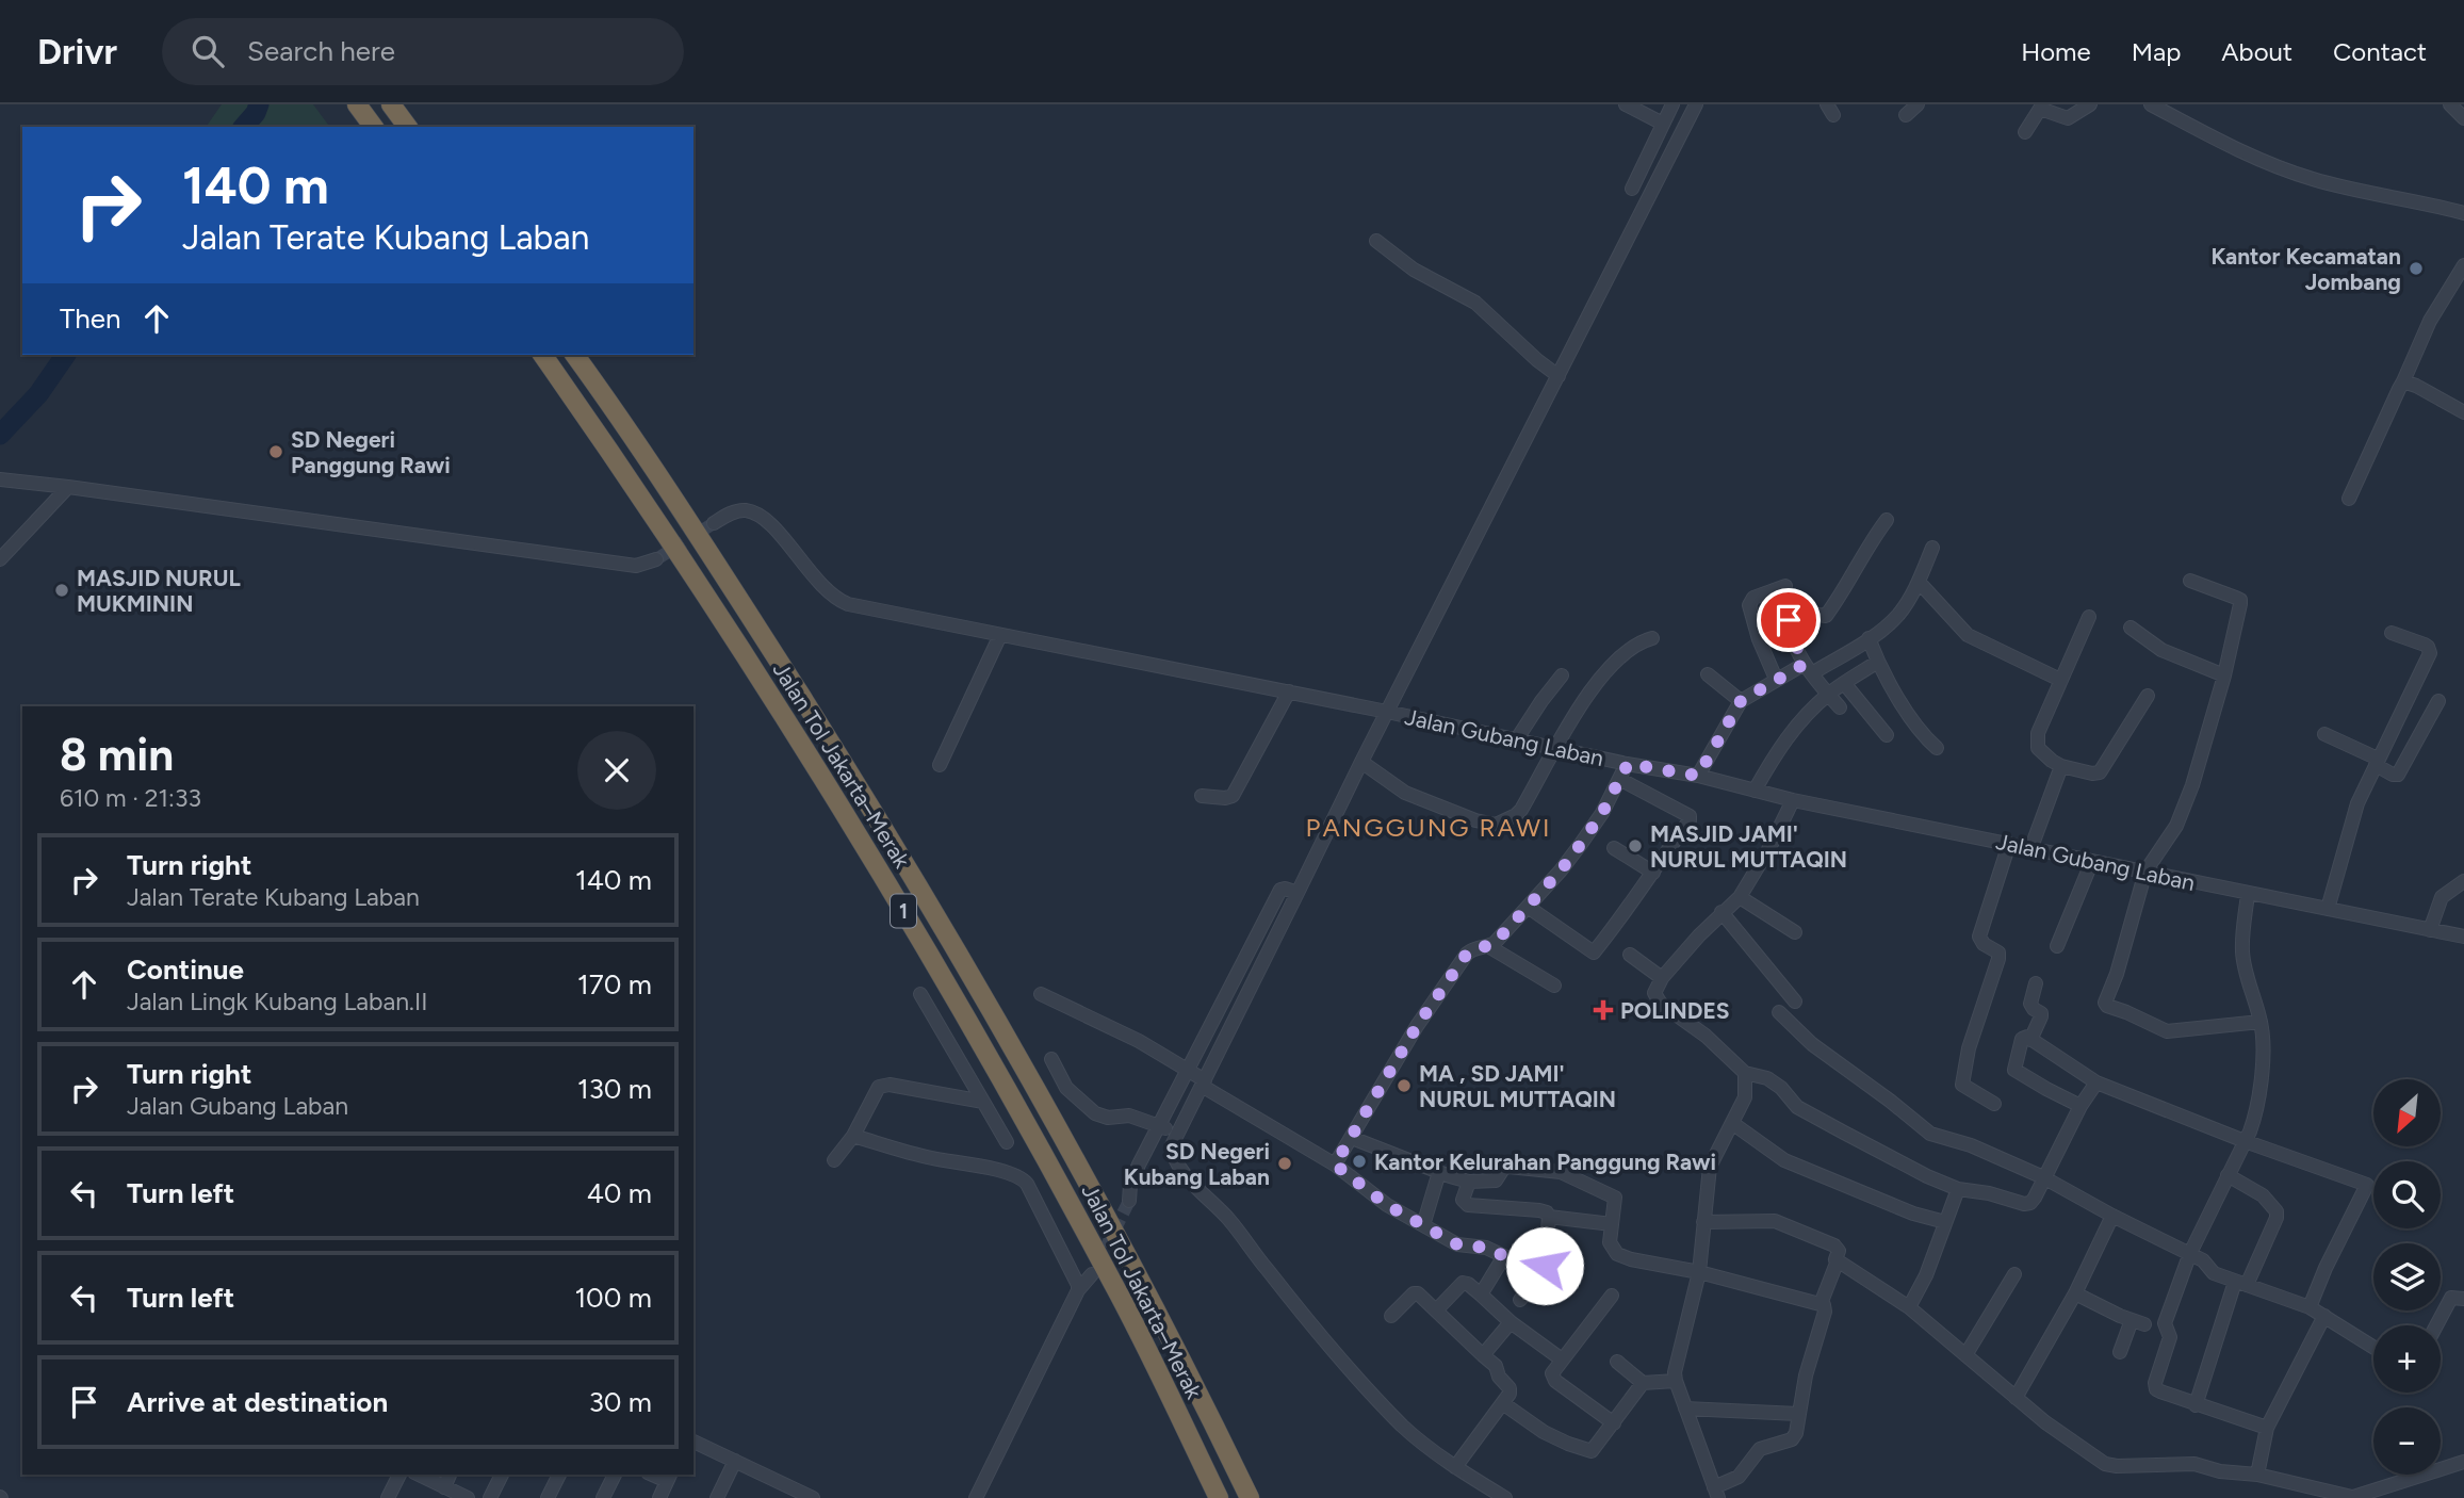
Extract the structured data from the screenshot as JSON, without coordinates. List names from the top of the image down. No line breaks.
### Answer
{"streets":{"highway":["Jalan Tol Jakarta–Merak","1"],"street":["Jalan Gubang Laban"]},"districts":["PANGGUNG RAWI"],"places":{"other":["Kantor Kecamatan Jombang","SD Negeri Panggung Rawi","MASJID NURUL MUKMININ","MASJID JAMI' NURUL MUTTAQIN","MA , SD JAMI' NURUL MUTTAQIN","Kantor Kelurahan Panggung Rawi","SD Negeri Kubang Laban"],"health":["POLINDES"]},"north":"bottom left","page":{"header":"Drivr","search":"Search here","nav":["Home","Map","About","Contact"],"turn":["140 m","Jalan Terate Kubang Laban"],"then":"Then","heading":["8 min","610 m · 21:33"],"list":[{"name":"Turn right","note":"Jalan Terate Kubang Laban","value":"140 m"},{"name":"Continue","note":"Jalan Lingk Kubang Laban.II","value":"170 m"},{"name":"Turn right","note":"Jalan Gubang Laban","value":"130 m"},{"name":"Turn left","value":"40 m"},{"name":"Turn left","value":"100 m"},{"name":"Arrive at destination","value":"30 m"}],"map_buttons":["+","−"]}}
